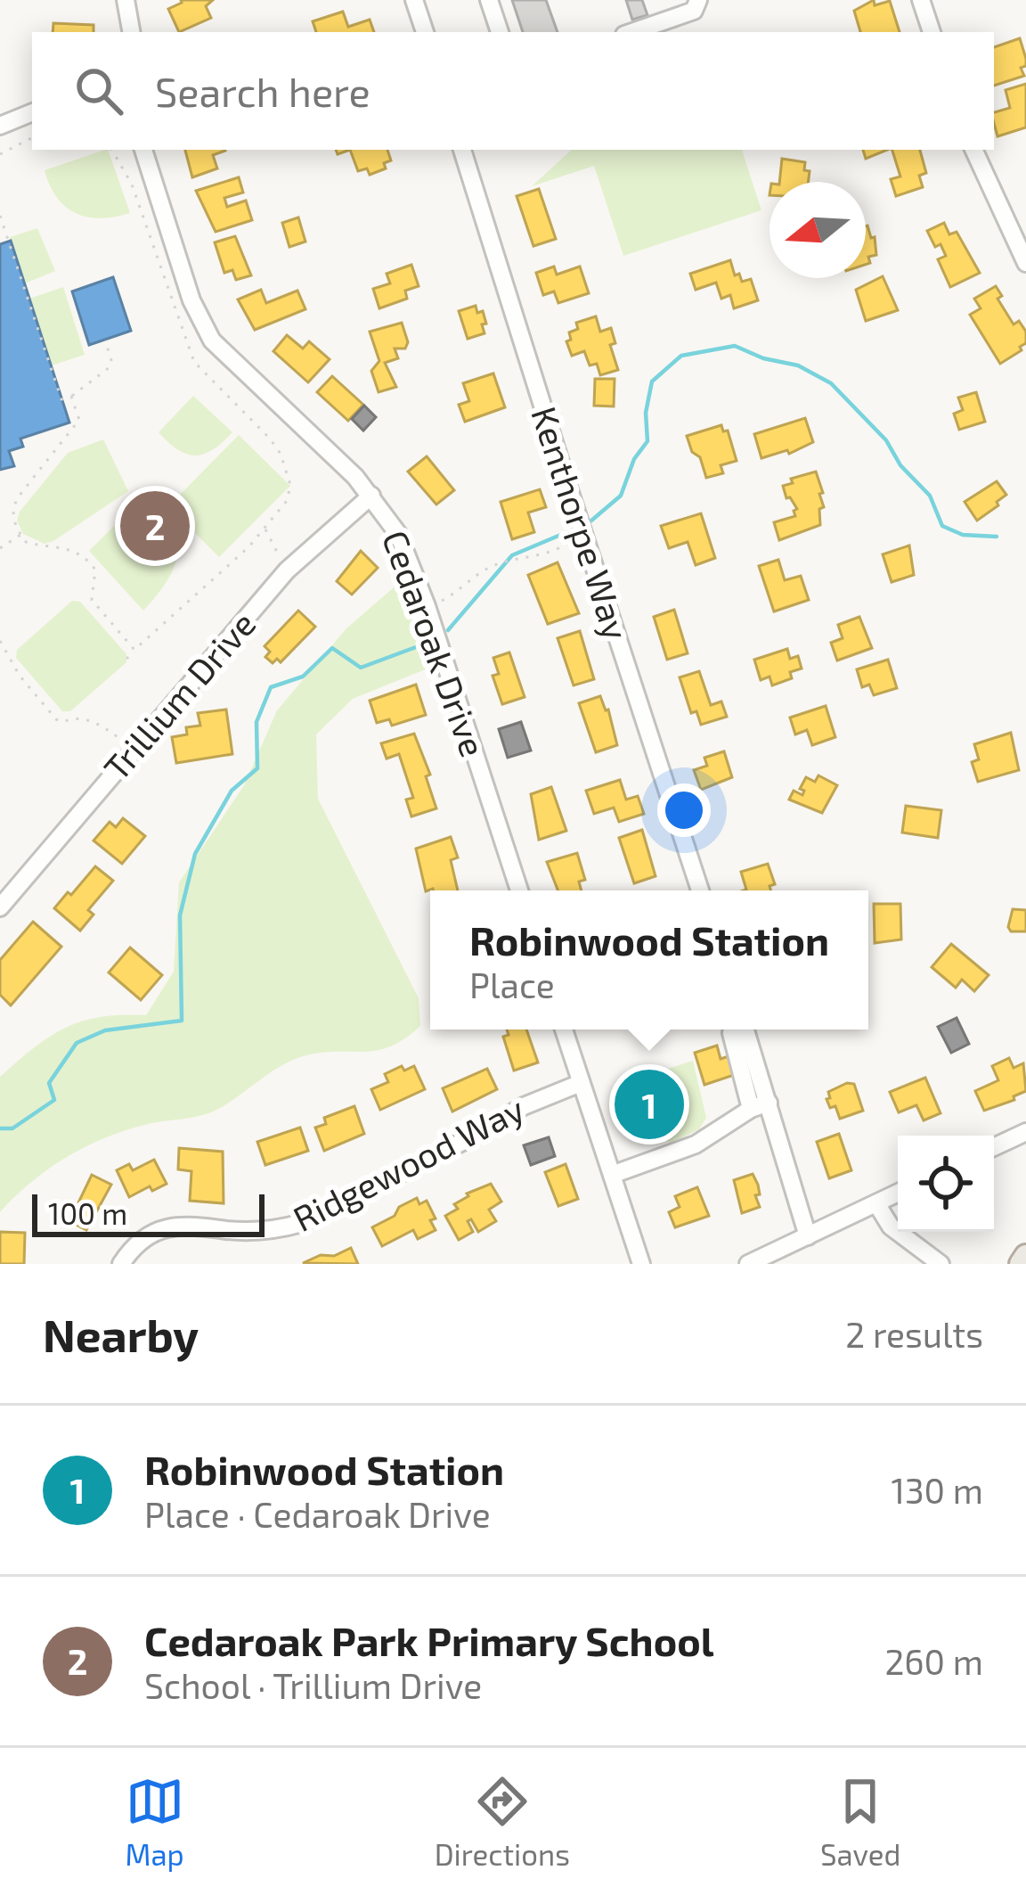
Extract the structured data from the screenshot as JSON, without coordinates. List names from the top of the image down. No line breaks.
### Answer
{"streets":{"street":["Kenthorpe Way","Cedaroak Drive","Trillium Drive","Ridgewood Way"]},"crossings":[["Cedaroak Drive","Trillium Drive"]],"scale_bar":"100 m","north":"left","page":{"search":"Search here","pins":["2","1"],"popup":["Robinwood Station","Place"],"scale":"100 m","heading":["Nearby","2 results"],"list":[{"mark":"1","name":"Robinwood Station","note":"Place · Cedaroak Drive","value":"130 m"},{"mark":"2","name":"Cedaroak Park Primary School","note":"School · Trillium Drive","value":"260 m"}],"nav":["Map","Directions","Saved"]}}
